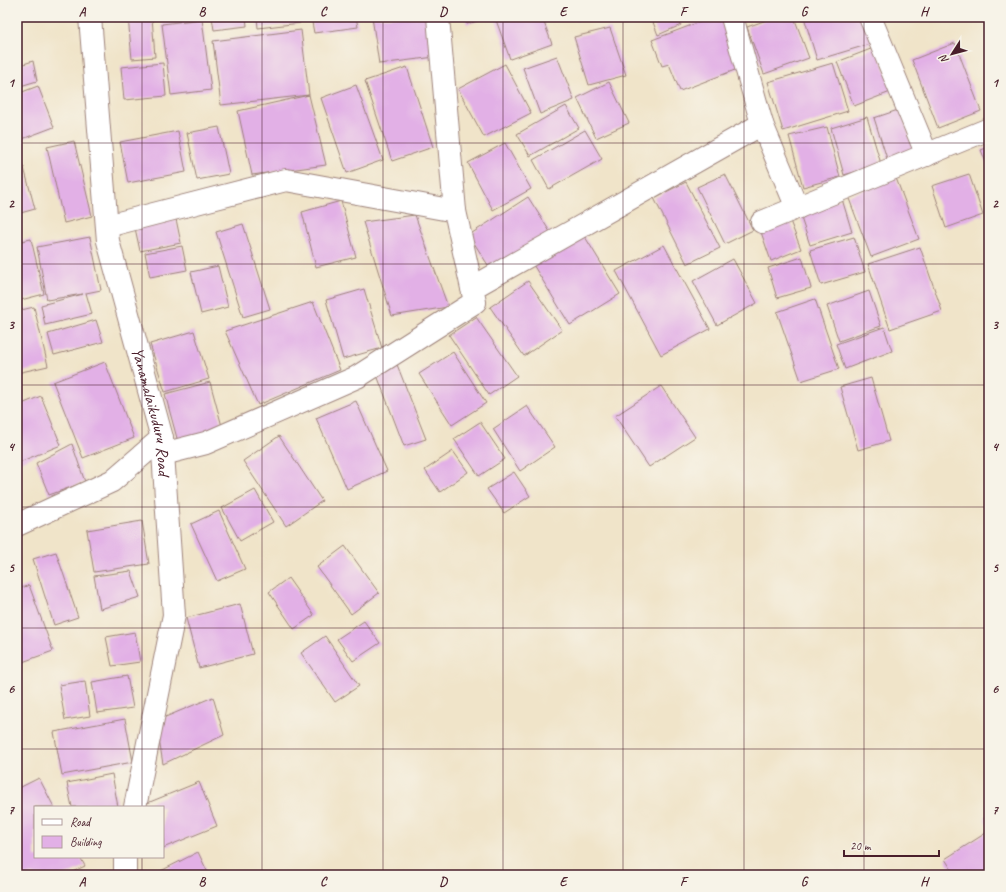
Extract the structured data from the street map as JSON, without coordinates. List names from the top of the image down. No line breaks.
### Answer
{"streets":{"street":["Yanamalaikuduru Road"]},"legend":["Road","Building"],"scale_bar":"20 m","north":"bottom left","grid":{"columns":["A","B","C","D","E","F","G","H"],"rows":["1","2","3","4","5","6","7"]}}
